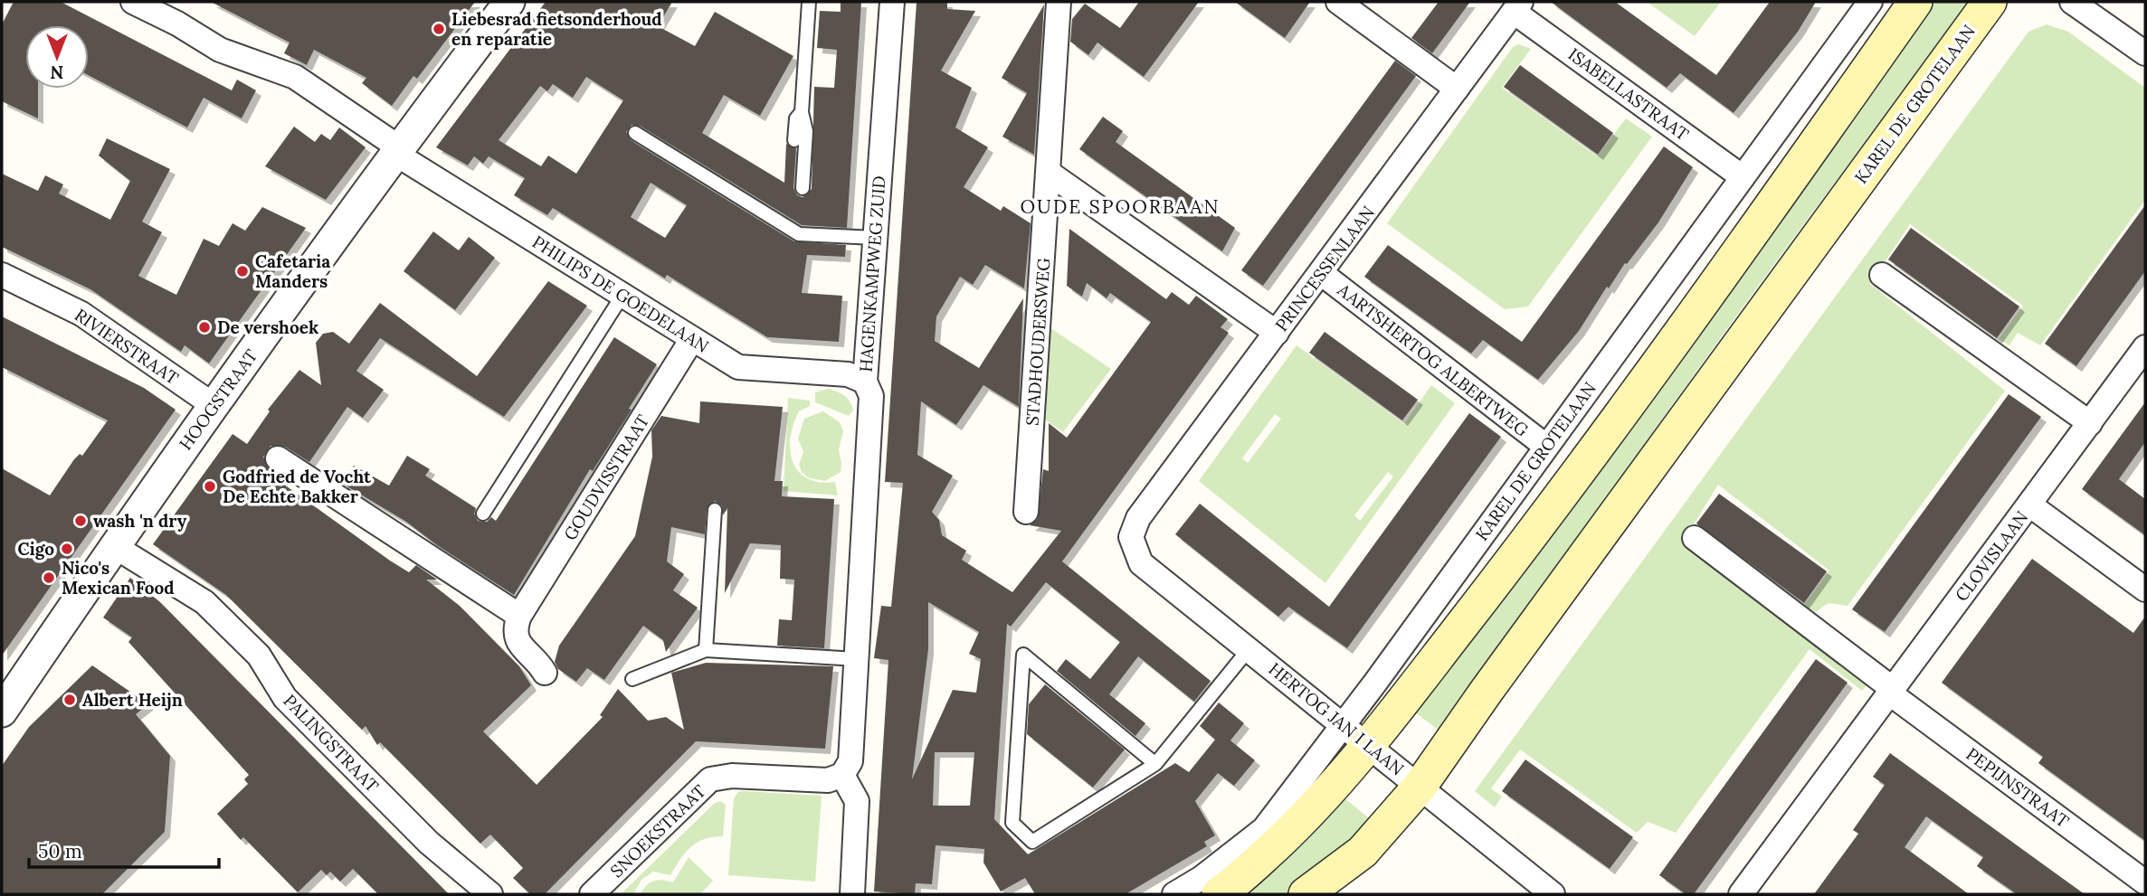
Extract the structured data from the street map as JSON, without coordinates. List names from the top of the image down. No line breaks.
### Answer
{"streets":{"main road":["KAREL DE GROTELAAN"],"street":["ISABELLASTRAAT","PRINCESSENLAAN","HAGENKAMPWEG ZUID","PHILIPS DE GOEDELAAN","STADHOUDERSWEG","RIVIERSTRAAT","AARTSHERTOG ALBERTWEG","HOOGSTRAAT","GOUDVISSTRAAT","CLOVISLAAN","HERTOG JAN I LAAN","PALINGSTRAAT","PEPIJNSTRAAT","SNOEKSTRAAT"]},"crossings":[["ISABELLASTRAAT","KAREL DE GROTELAAN"],["ISABELLASTRAAT","PRINCESSENLAAN"],["KAREL DE GROTELAAN","AARTSHERTOG ALBERTWEG"],["KAREL DE GROTELAAN","HERTOG JAN I LAAN"],["PRINCESSENLAAN","AARTSHERTOG ALBERTWEG"],["PRINCESSENLAAN","HERTOG JAN I LAAN"],["HAGENKAMPWEG ZUID","PHILIPS DE GOEDELAAN"],["HAGENKAMPWEG ZUID","SNOEKSTRAAT"],["PHILIPS DE GOEDELAAN","HOOGSTRAAT"],["PHILIPS DE GOEDELAAN","GOUDVISSTRAAT"],["RIVIERSTRAAT","HOOGSTRAAT"],["HOOGSTRAAT","PALINGSTRAAT"],["CLOVISLAAN","PEPIJNSTRAAT"]],"districts":["OUDE SPOORBAAN"],"places":["Liebesrad fietsonderhoud en reparatie","Cafetaria Manders","De vershoek","Godfried de Vocht De Echte Bakker","wash 'n dry","Cigo","Nico's Mexican Food","Albert Heijn"],"scale_bar":"50 m","north":"bottom"}
